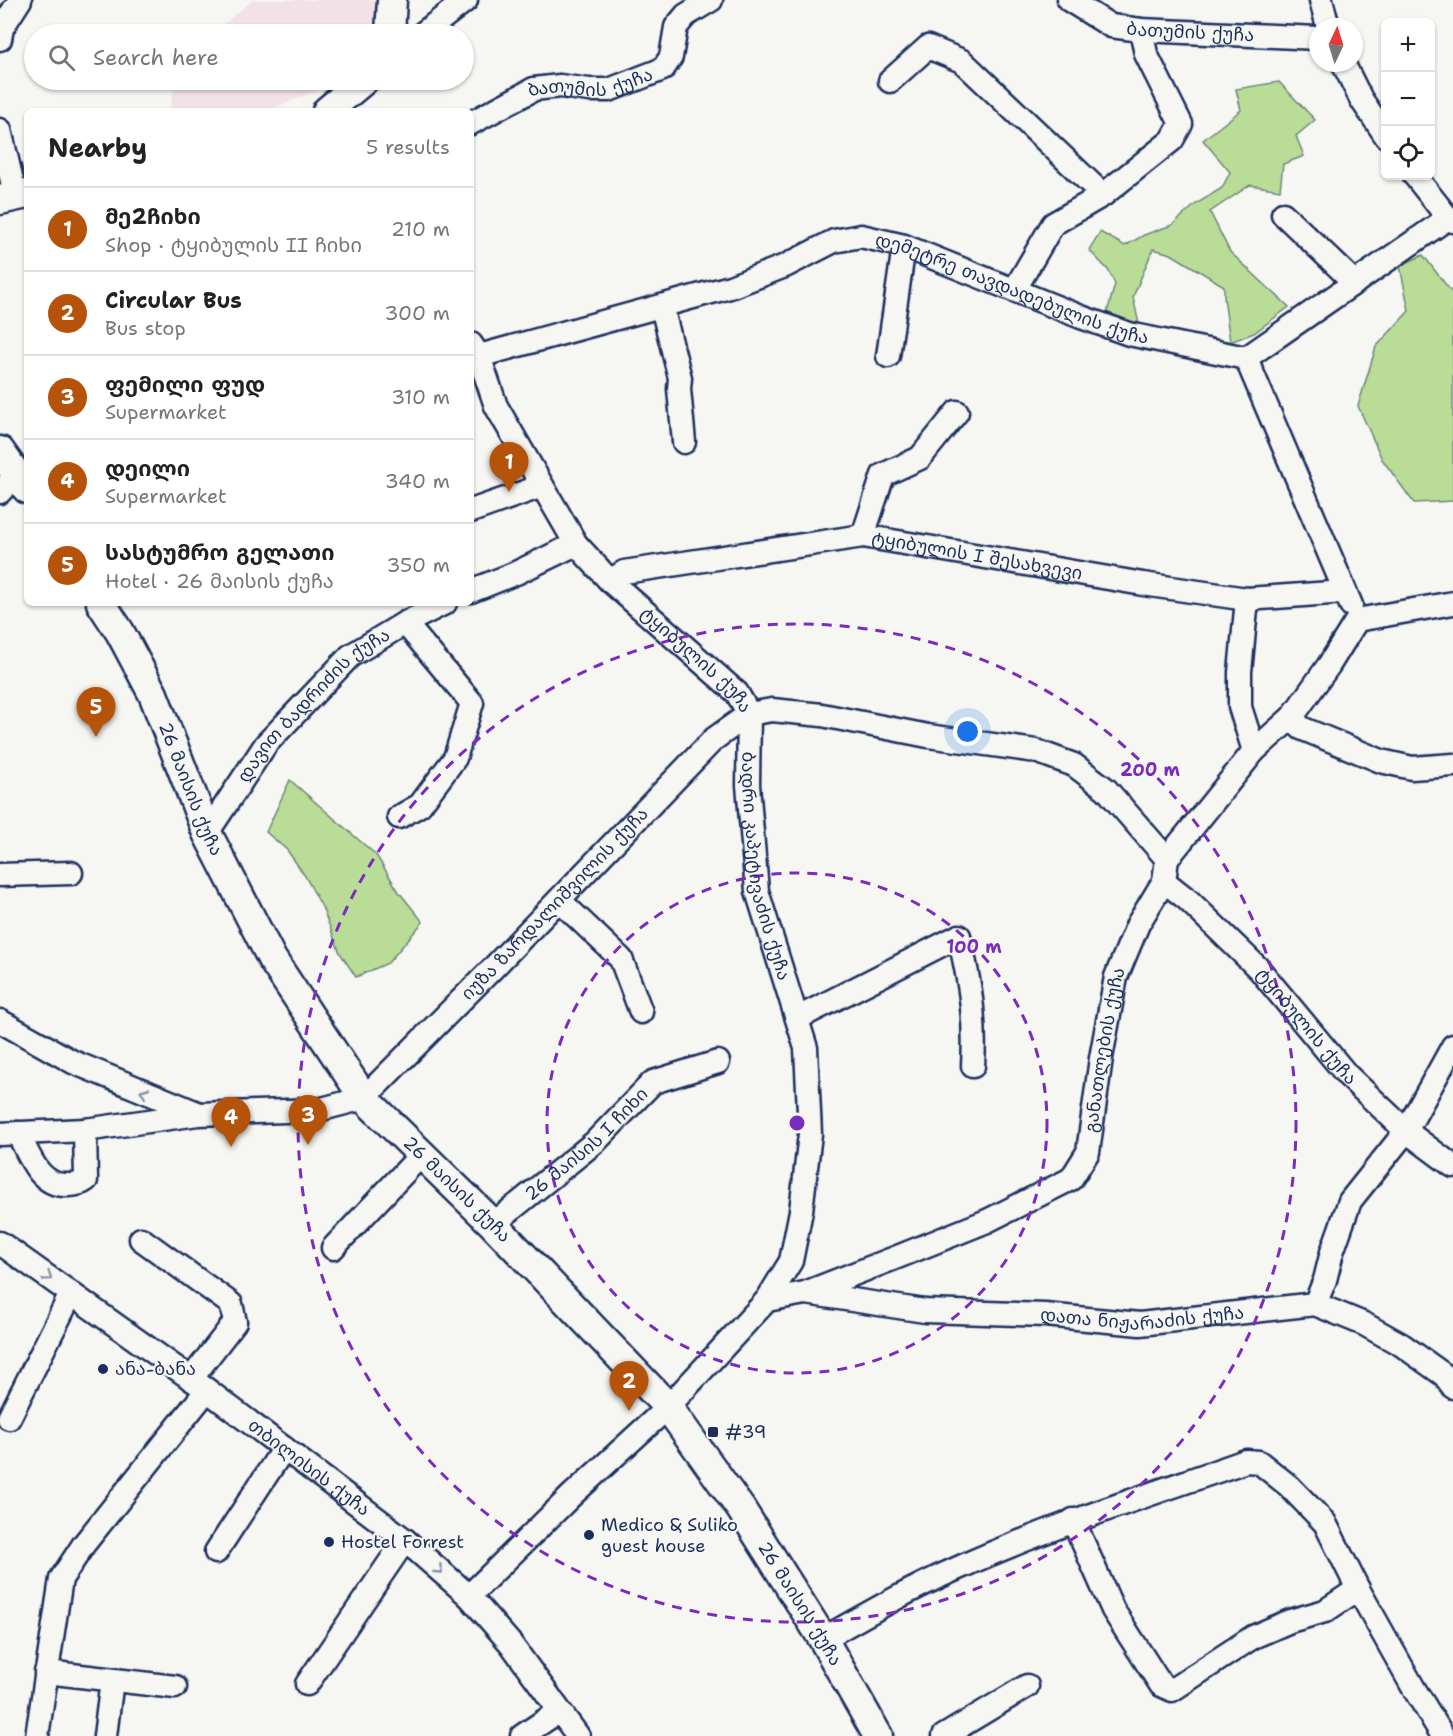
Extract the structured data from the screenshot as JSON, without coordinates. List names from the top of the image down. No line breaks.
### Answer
{"streets":{"main road":["26 მაისის ქუჩა"],"street":["ბათუმის ქუჩა","დემეტრე თავდადებულის ქუჩა","ტყიბულის I შესახვევი","ტყიბულის ქუჩა","დავით ბადრიძის ქუჩა","ბადრი კაპეტივაძის ქუჩა","იუზა ზარდალიშვილის ქუჩა","განათლების ქუჩა","26 მაისის I ჩიხი","დათა ნიჟარაძის ქუჩა","თბილისის ქუჩა"]},"crossings":[["დემეტრე თავდადებულის ქუჩა","ტყიბულის ქუჩა"],["ტყიბულის I შესახვევი","ტყიბულის ქუჩა"],["ტყიბულის ქუჩა","ბადრი კაპეტივაძის ქუჩა"],["ტყიბულის ქუჩა","იუზა ზარდალიშვილის ქუჩა"],["ტყიბულის ქუჩა","განათლების ქუჩა"],["დავით ბადრიძის ქუჩა","26 მაისის ქუჩა"],["26 მაისის ქუჩა","იუზა ზარდალიშვილის ქუჩა"],["26 მაისის ქუჩა","26 მაისის I ჩიხი"],["ბადრი კაპეტივაძის ქუჩა","იუზა ზარდალიშვილის ქუჩა"],["ბადრი კაპეტივაძის ქუჩა","განათლების ქუჩა"],["განათლების ქუჩა","დათა ნიჟარაძის ქუჩა"]],"places":{"other":["ანა-ბანა","Medico & Suliko guest house","Hostel Forrest"],"transit":["#39"]},"north":"top","page":{"map_buttons":["+","−"],"search":"Search here","heading":["Nearby","5 results"],"list":[{"mark":"1","name":"მე2ჩიხი","note":"Shop · ტყიბულის II ჩიხი","value":"210 m"},{"mark":"2","name":"Circular Bus","note":"Bus stop","value":"300 m"},{"mark":"3","name":"ფემილი ფუდ","note":"Supermarket","value":"310 m"},{"mark":"4","name":"დეილი","note":"Supermarket","value":"340 m"},{"mark":"5","name":"სასტუმრო გელათი","note":"Hotel · 26 მაისის ქუჩა","value":"350 m"}],"pins":["1","5","3","4","2"]},"rings":["200 m","100 m"]}
